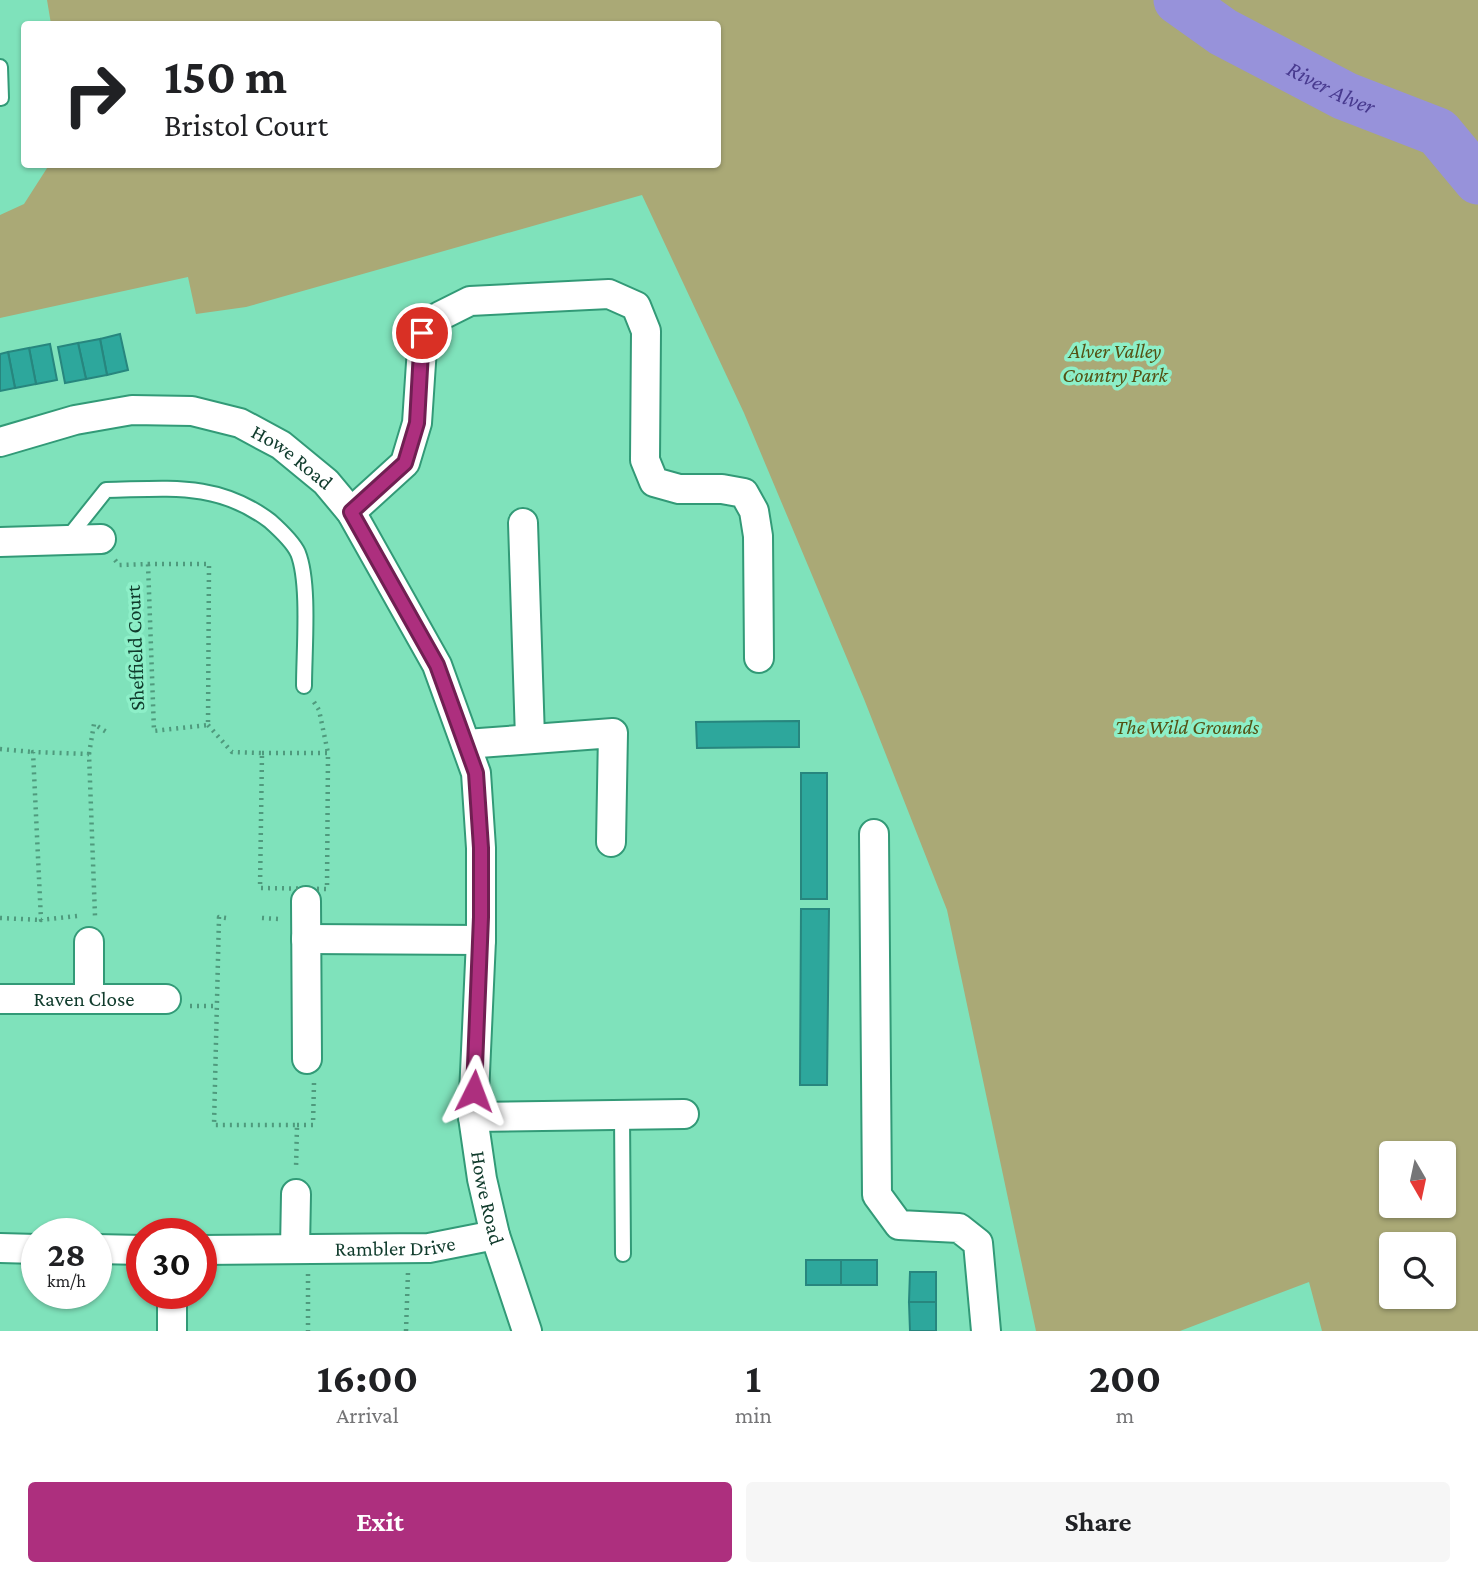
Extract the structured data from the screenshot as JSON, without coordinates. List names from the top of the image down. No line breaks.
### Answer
{"streets":{"street":["Howe Road","Raven Close","Rambler Drive"],"path":["Sheffield Court"]},"crossings":[["Howe Road","Rambler Drive"]],"water":["River Alver"],"parks":["Alver Valley Country Park","The Wild Grounds"],"north":"bottom","page":{"turn":["150 m","Bristol Court"],"speed":"28 km/h","limit":"30","eta":["16:00","Arrival","1","min","200","m"],"buttons":["Exit","Share"]}}
